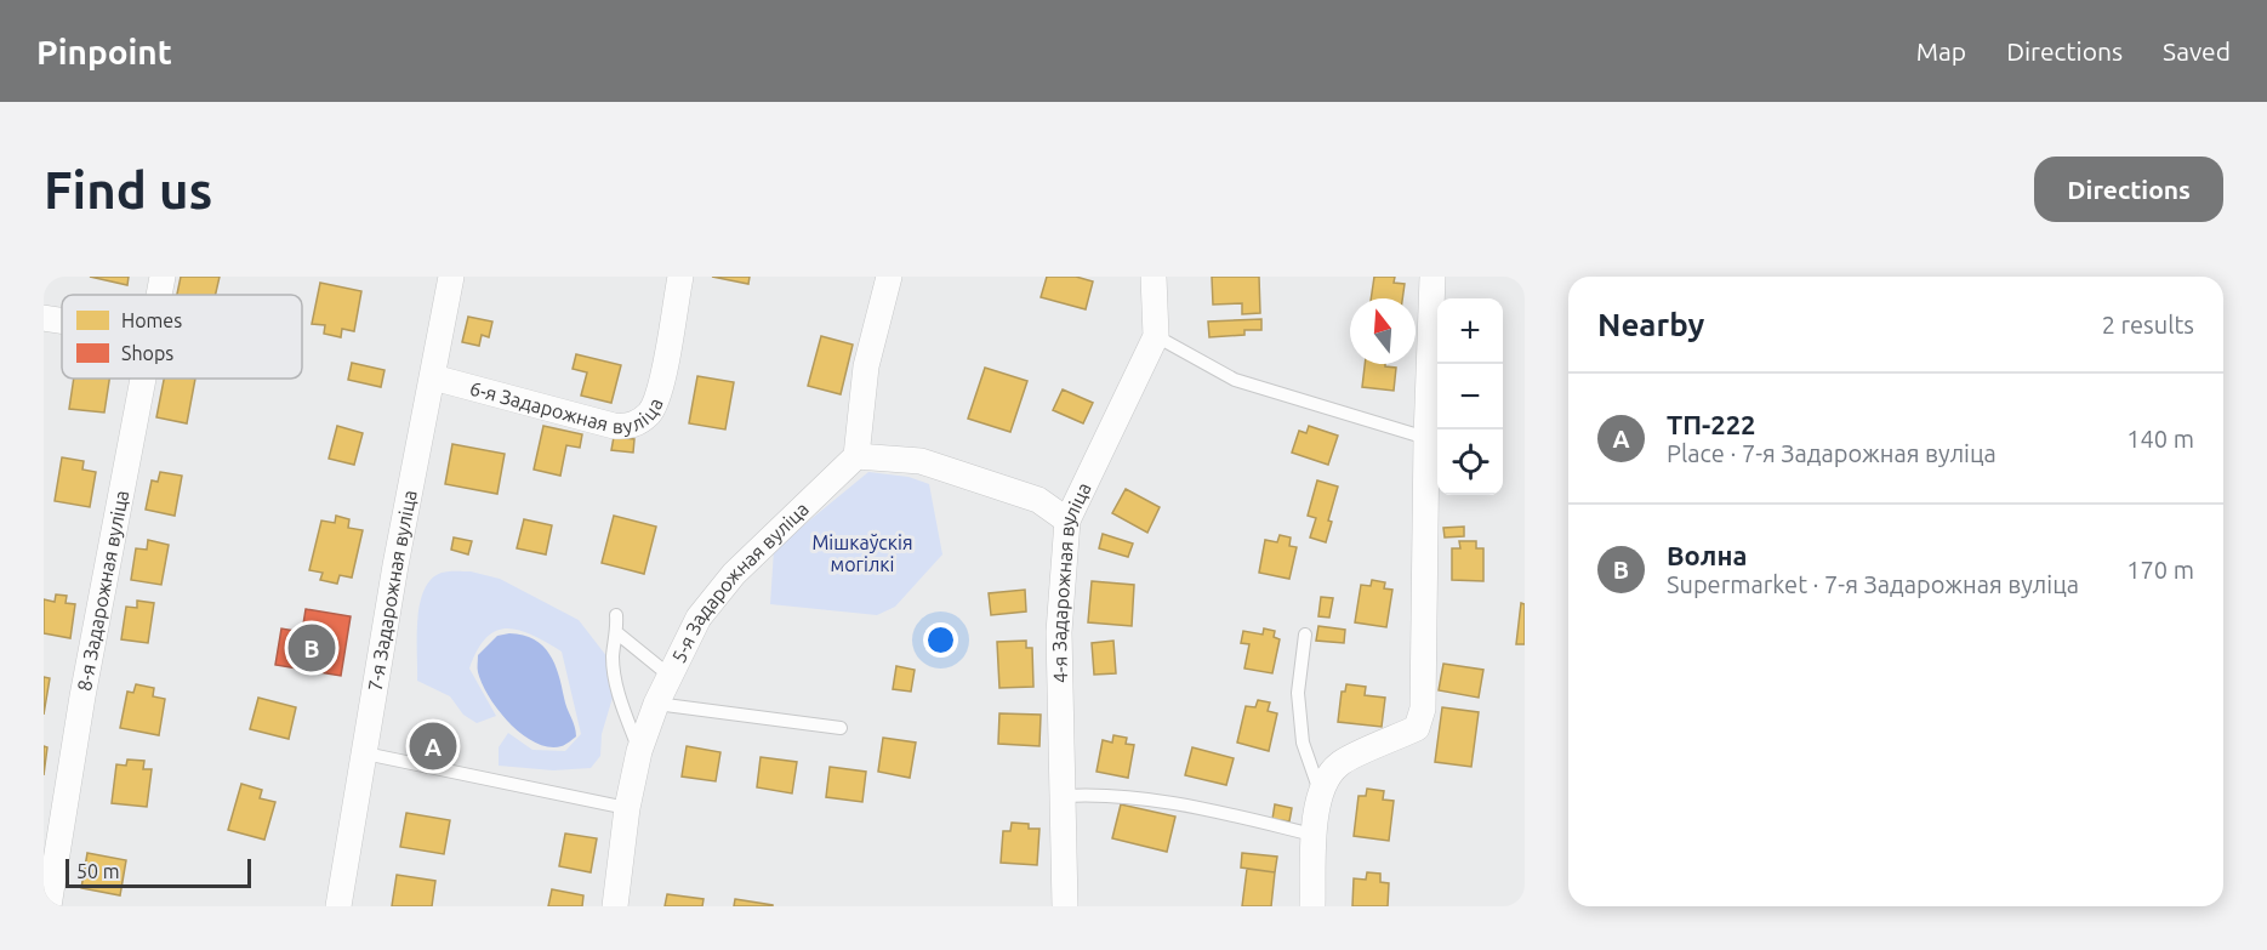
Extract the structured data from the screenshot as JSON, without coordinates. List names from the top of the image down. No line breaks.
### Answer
{"streets":{"street":["6-я Задарожная вуліца","5-я Задарожная вуліца","4-я Задарожная вуліца","8-я Задарожная вуліца","7-я Задарожная вуліца"]},"crossings":[["6-я Задарожная вуліца","7-я Задарожная вуліца"]],"parks":["Мішкаўскія могілкі"],"legend":["Homes","Shops"],"scale_bar":"50 m","north":"top","page":{"header":"Pinpoint","nav":["Map","Directions","Saved"],"buttons":"Directions","title":"Find us","heading":["Nearby","2 results"],"map_buttons":["+","−"],"list":[{"mark":"A","name":"ТП-222","note":"Place · 7-я Задарожная вуліца","value":"140 m"},{"mark":"B","name":"Волна","note":"Supermarket · 7-я Задарожная вуліца","value":"170 m"}],"pins":["B","A"],"scale":"50 m"}}
